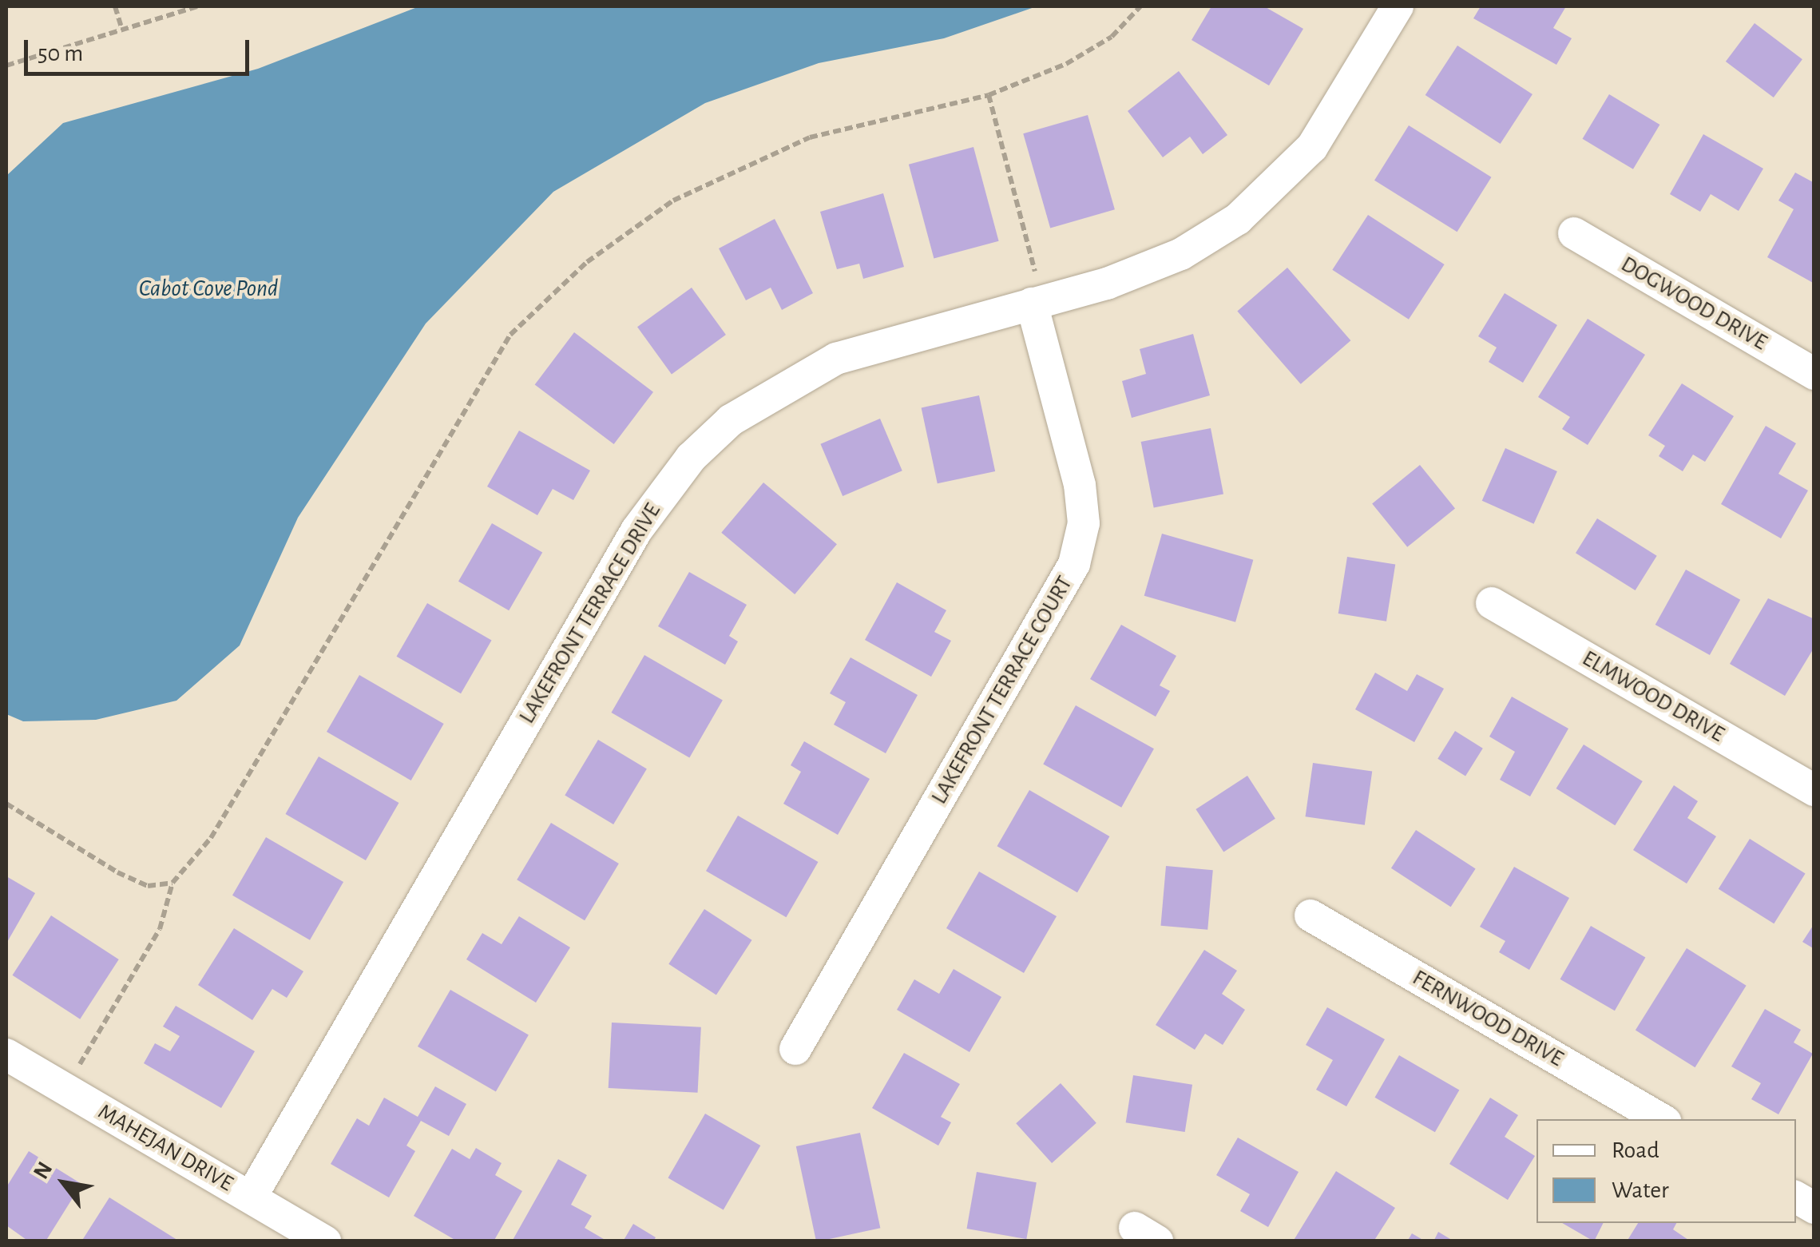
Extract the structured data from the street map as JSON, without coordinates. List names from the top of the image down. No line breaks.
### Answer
{"streets":{"street":["DOGWOOD DRIVE","LAKEFRONT TERRACE DRIVE","LAKEFRONT TERRACE COURT","ELMWOOD DRIVE","FERNWOOD DRIVE","MAHEJAN DRIVE"]},"crossings":[["LAKEFRONT TERRACE DRIVE","LAKEFRONT TERRACE COURT"],["LAKEFRONT TERRACE DRIVE","MAHEJAN DRIVE"]],"water":["Cabot Cove Pond"],"legend":["Road","Water"],"scale_bar":"50 m","north":"top left"}
